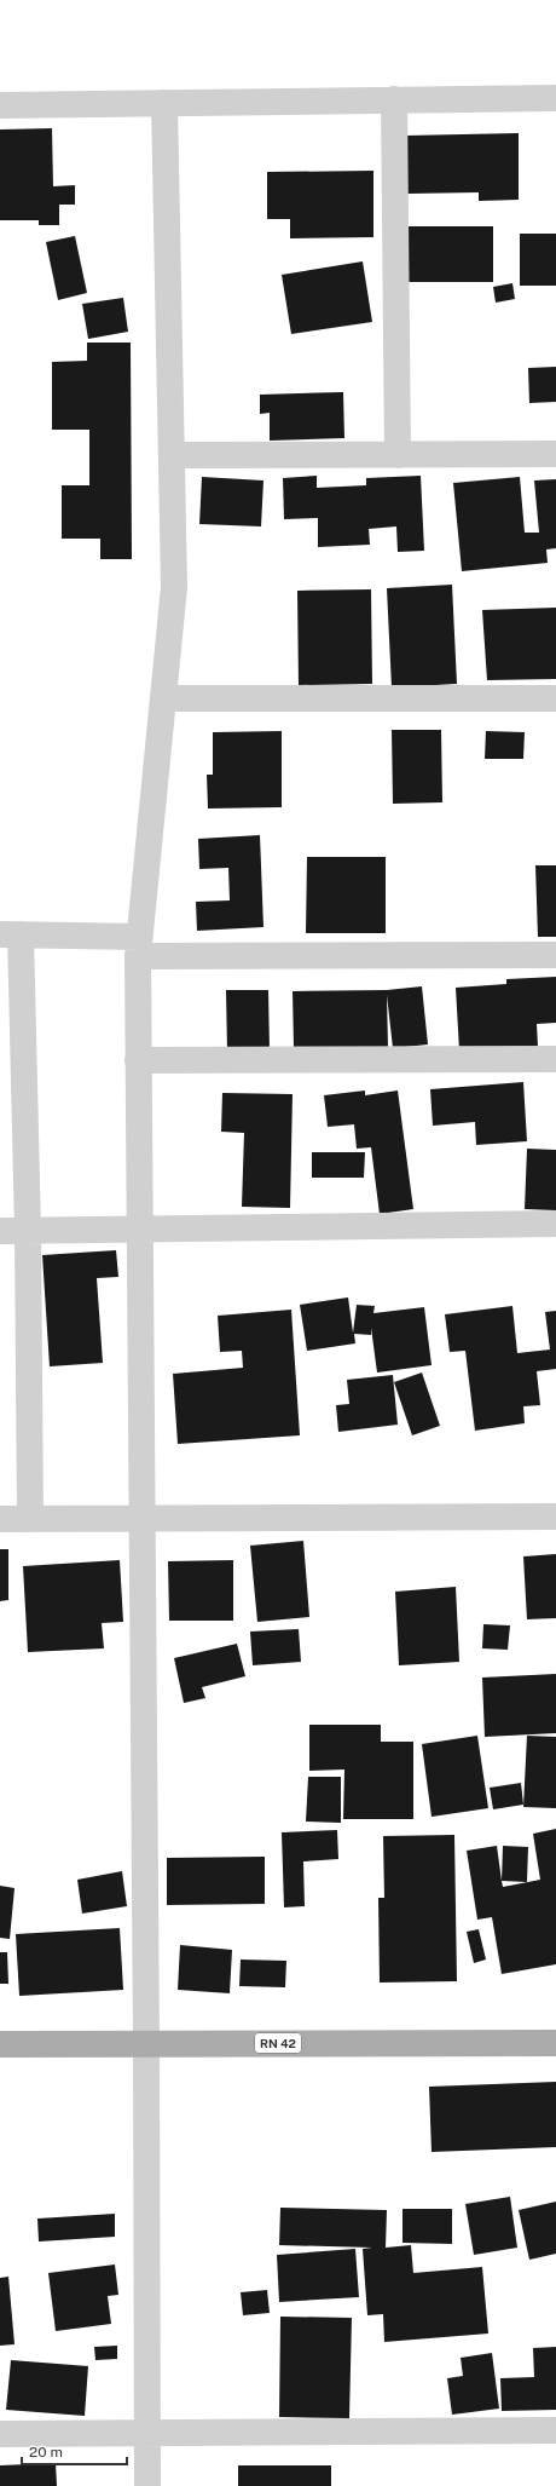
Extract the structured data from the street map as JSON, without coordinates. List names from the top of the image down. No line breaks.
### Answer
{"streets":{"main road":["RN 42"]},"scale_bar":"20 m"}
